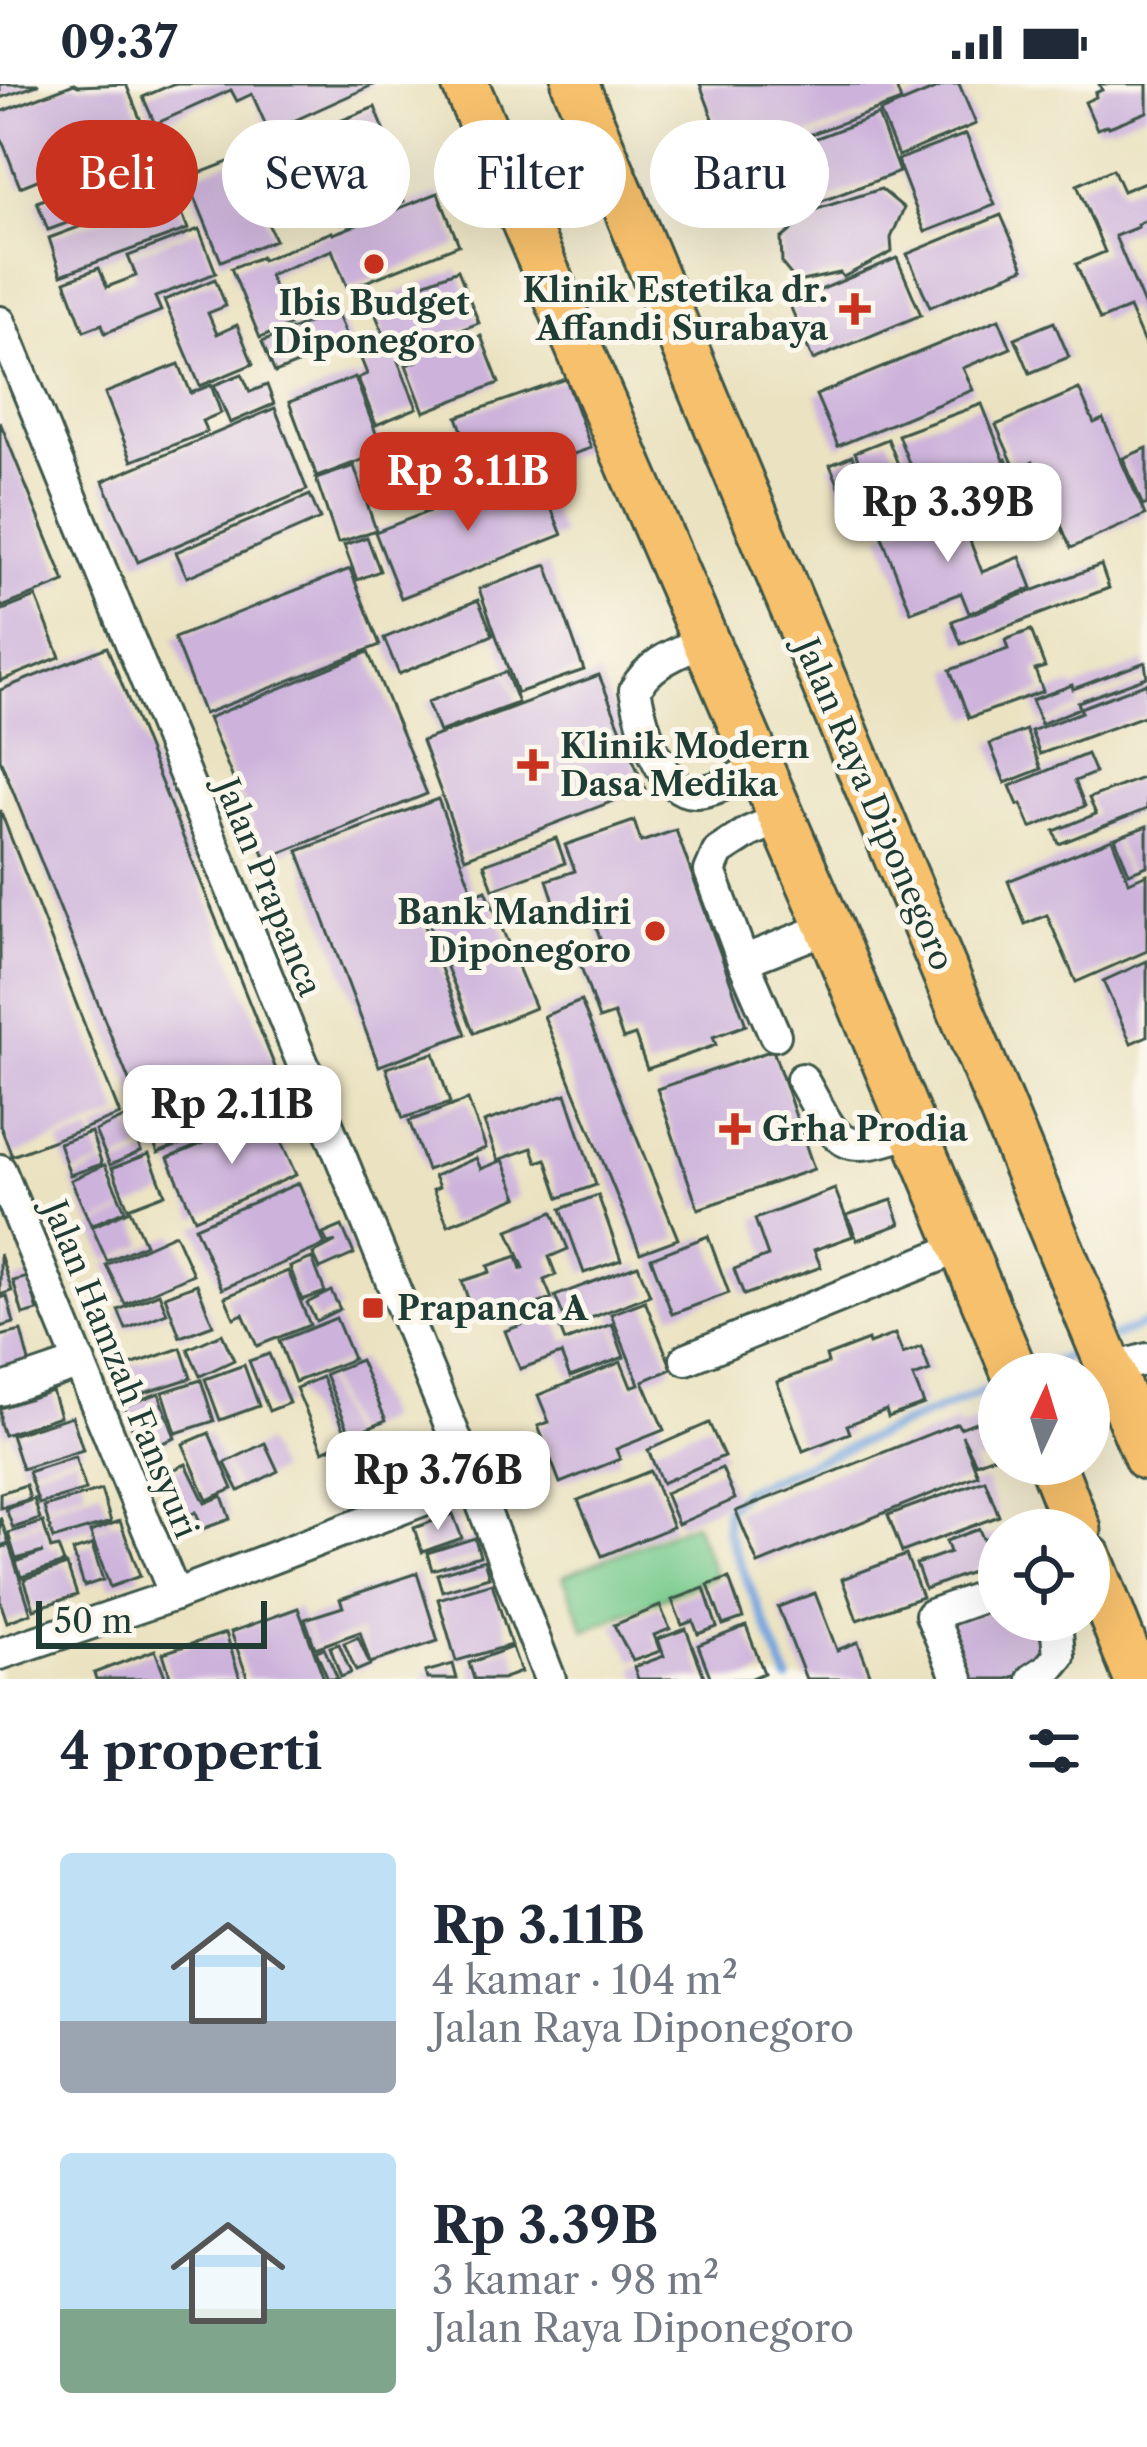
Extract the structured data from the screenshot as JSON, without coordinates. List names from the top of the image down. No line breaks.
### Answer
{"streets":{"highway":["Jalan Raya Diponegoro"],"street":["Jalan Prapanca","Jalan Hamzah Fansyuri"]},"places":{"other":["Ibis Budget Diponegoro","Bank Mandiri Diponegoro"],"health":["Klinik Estetika dr. Affandi Surabaya","Klinik Modern Dasa Medika","Grha Prodia"],"transit":["Prapanca A"]},"scale_bar":"50 m","north":"top","page":{"status":"09:37","chip":["Beli","Sewa","Filter","Baru"],"price":["Rp 3.11B","Rp 3.39B","Rp 2.11B","Rp 3.76B"],"scale":"50 m","heading":"4 properti","list":[{"name":"Rp 3.11B","note":"4 kamar · 104 m² · Jalan Raya Diponegoro"},{"name":"Rp 3.39B","note":"3 kamar · 98 m² · Jalan Raya Diponegoro"}]}}
